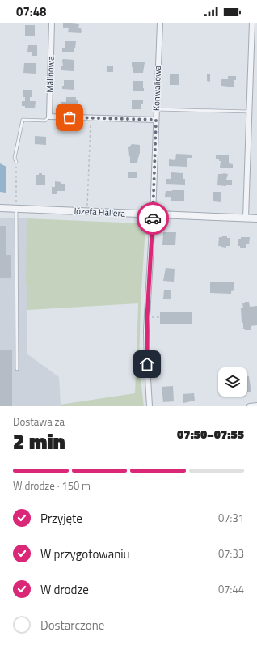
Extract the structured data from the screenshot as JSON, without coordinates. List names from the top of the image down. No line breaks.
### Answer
{"streets":{"street":["Malinowa","Konwaliowa","Józefa Hallera"]},"crossings":[["Konwaliowa","Józefa Hallera"]],"page":{"status":"07:48","heading":["2 min","Dostawa za","07:50–07:55"],"bar":"W drodze · 150 m","list":[["Przyjęte","07:31"],["W przygotowaniu","07:33"],["W drodze","07:44"],"Dostarczone"]}}
